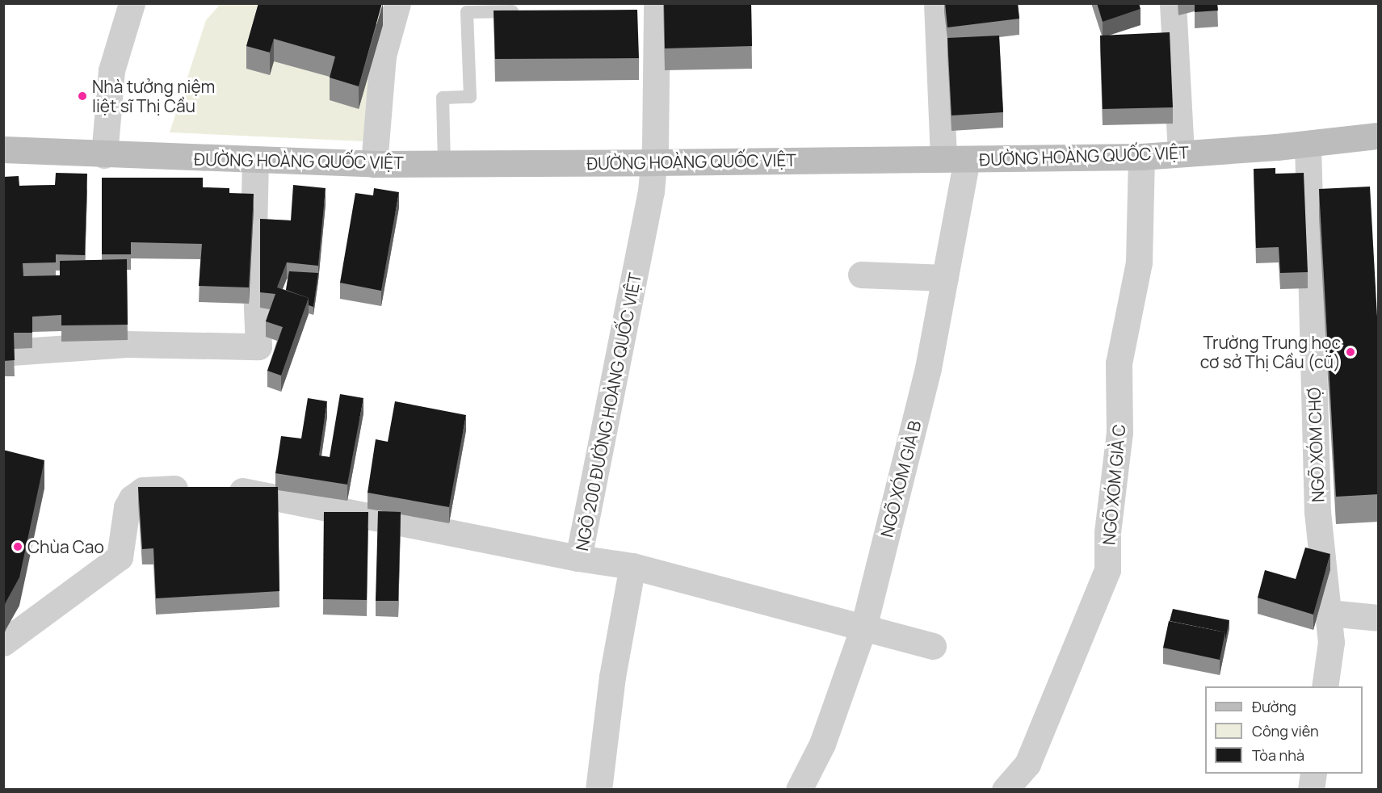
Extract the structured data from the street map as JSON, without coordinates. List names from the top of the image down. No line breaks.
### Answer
{"streets":{"main road":["ĐƯỜNG HOÀNG QUỐC VIỆT"],"street":["NGÕ 200 ĐƯỜNG HOÀNG QUỐC VIỆT","NGÕ XÓM CHỢ","NGÕ XÓM GIÀ B","NGÕ XÓM GIÀ C"]},"crossings":[["ĐƯỜNG HOÀNG QUỐC VIỆT","NGÕ 200 ĐƯỜNG HOÀNG QUỐC VIỆT"],["ĐƯỜNG HOÀNG QUỐC VIỆT","NGÕ XÓM CHỢ"],["ĐƯỜNG HOÀNG QUỐC VIỆT","NGÕ XÓM GIÀ B"],["ĐƯỜNG HOÀNG QUỐC VIỆT","NGÕ XÓM GIÀ C"],["NGÕ 200 ĐƯỜNG HOÀNG QUỐC VIỆT","NGÕ XÓM GIÀ B"]],"places":["Nhà tưởng niệm liệt sĩ Thị Cầu","Trường Trung học cơ sở Thị Cầu (cũ)","Chùa Cao"],"legend":["Đường","Công viên","Tòa nhà"]}
